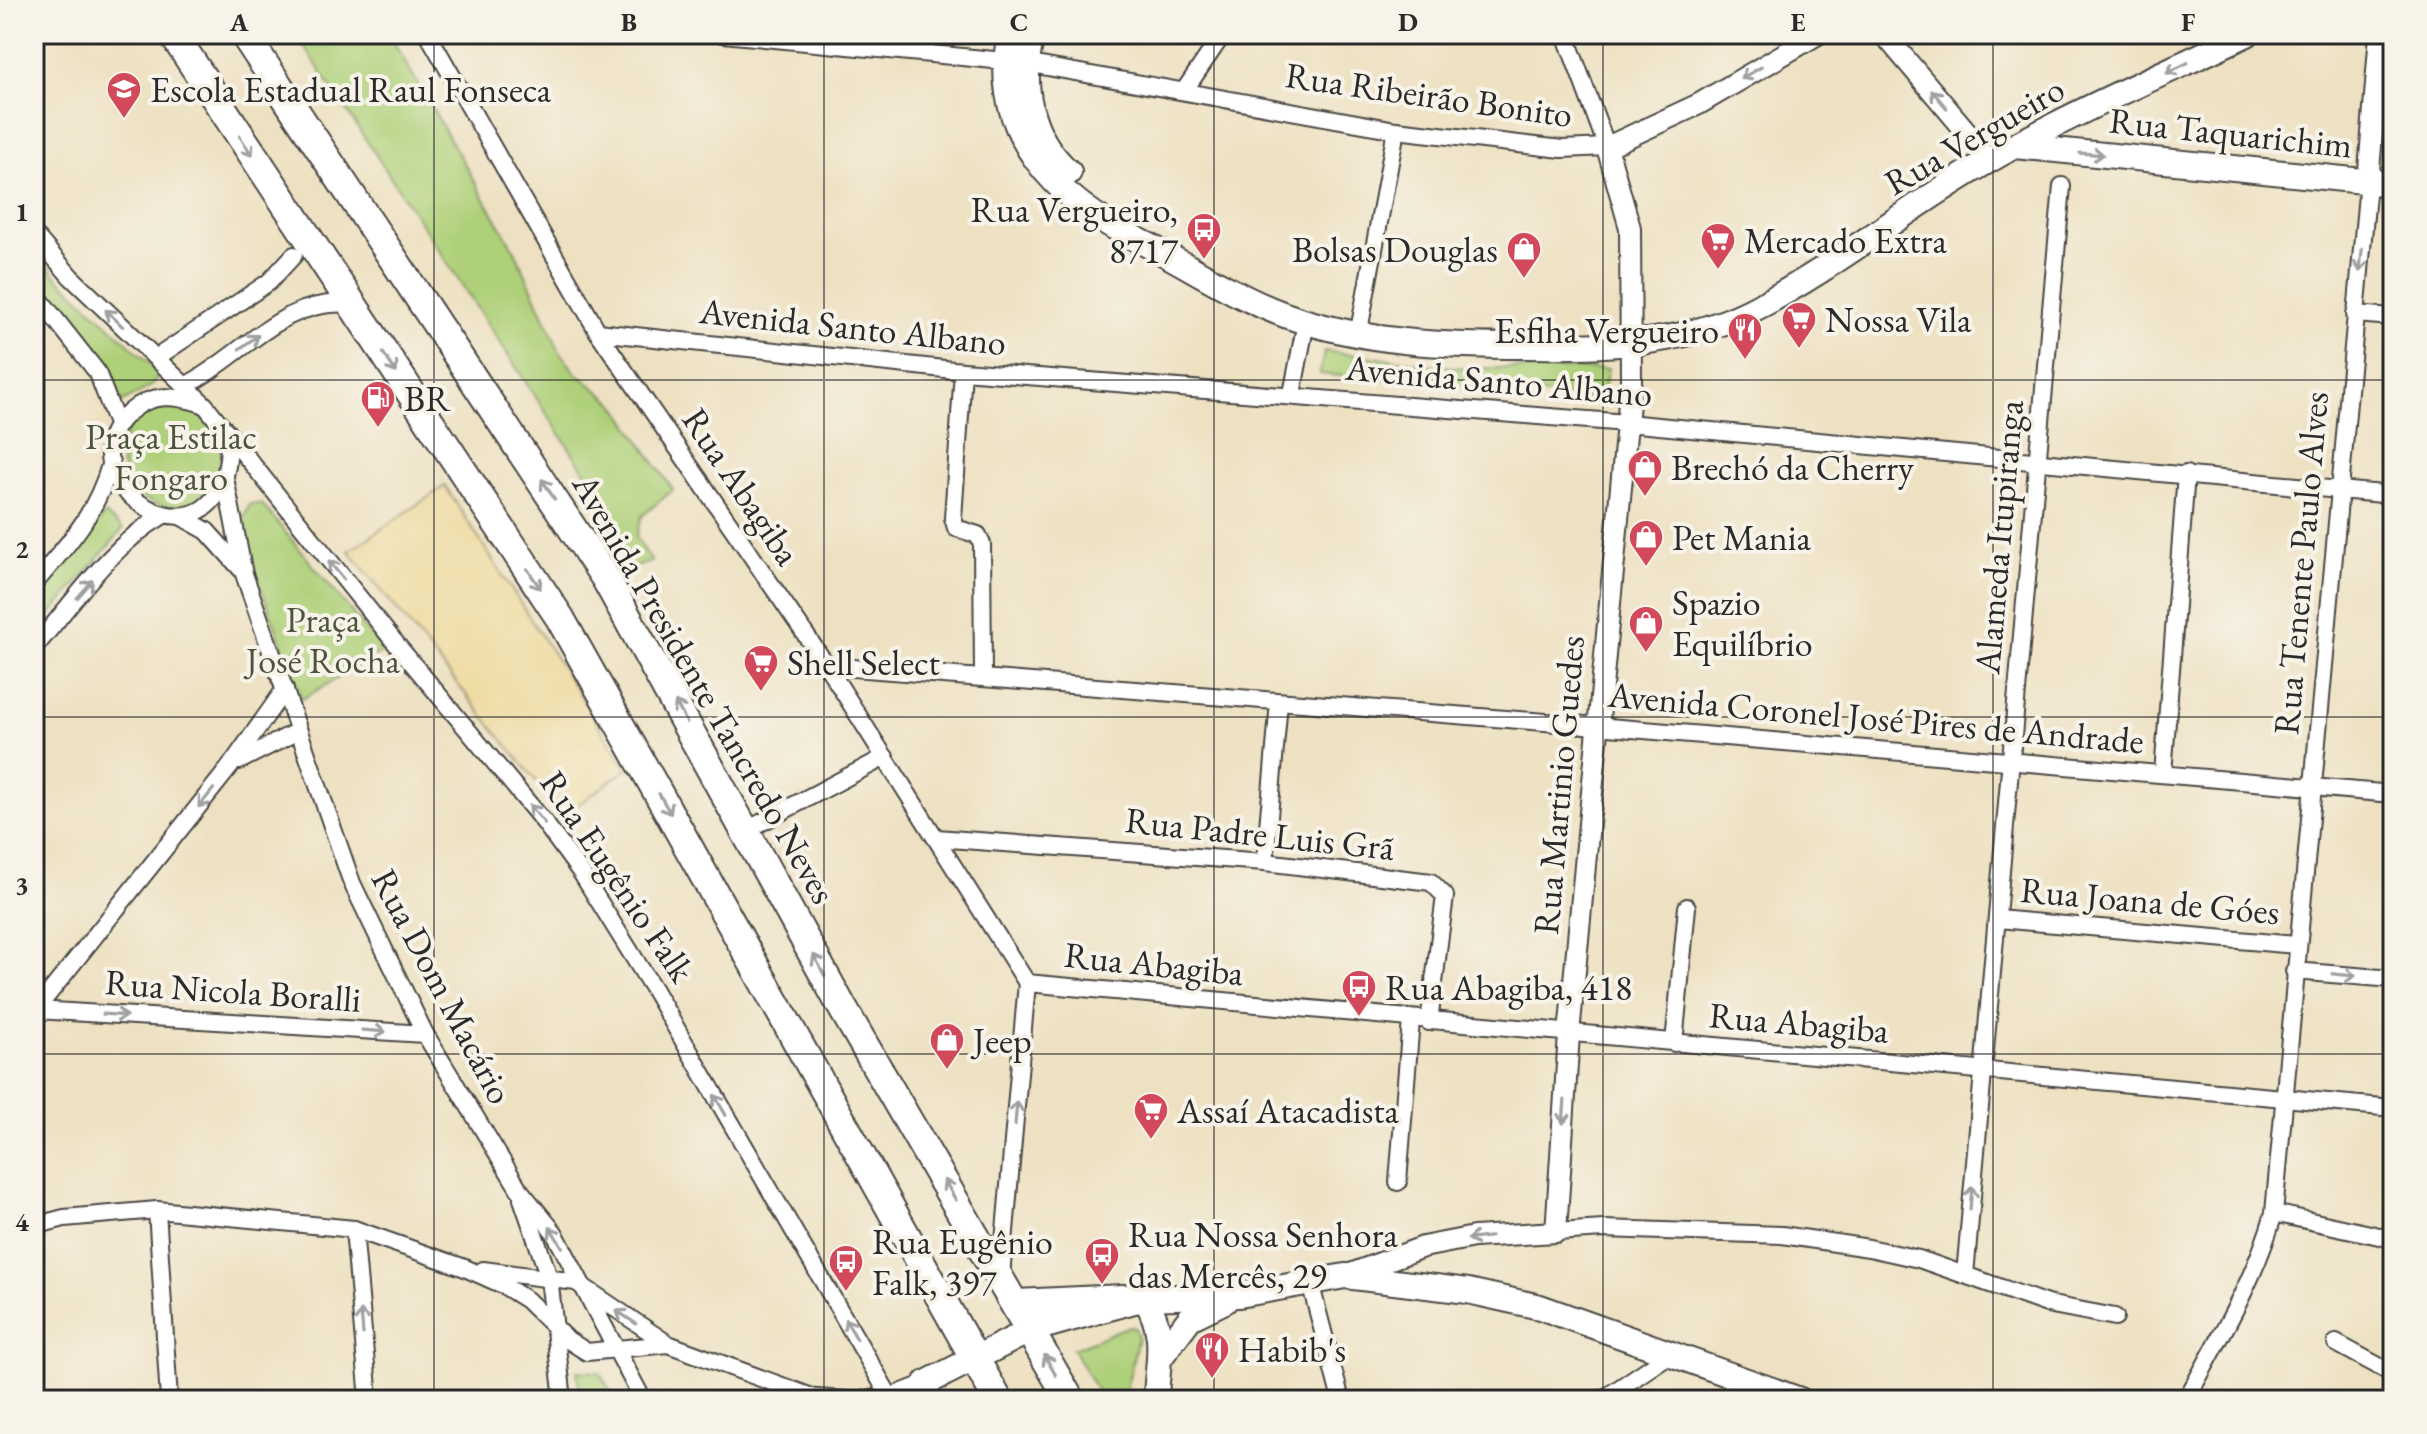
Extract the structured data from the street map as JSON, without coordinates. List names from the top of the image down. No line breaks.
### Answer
{"streets":{"highway":["Avenida Presidente Tancredo Neves"],"main road":["Rua Taquarichim","Rua Vergueiro"],"street":["Rua Ribeirão Bonito","Avenida Santo Albano","Rua Abagiba","Alameda Itupiranga","Rua Tenente Paulo Alves","Avenida Coronel José Pires de Andrade","Rua Martinio Guedes","Rua Padre Luis Grã","Rua Eugênio Falk","Rua Joana de Góes","Rua Dom Macário","Rua Nicola Boralli"]},"crossings":[["Rua Ribeirão Bonito","Rua Vergueiro"],["Rua Ribeirão Bonito","Rua Martinio Guedes"],["Rua Taquarichim","Rua Vergueiro"],["Rua Taquarichim","Rua Tenente Paulo Alves"],["Rua Vergueiro","Rua Martinio Guedes"],["Avenida Santo Albano","Rua Abagiba"],["Avenida Santo Albano","Alameda Itupiranga"],["Avenida Santo Albano","Rua Tenente Paulo Alves"],["Avenida Santo Albano","Rua Martinio Guedes"],["Rua Abagiba","Alameda Itupiranga"],["Rua Abagiba","Rua Tenente Paulo Alves"],["Rua Abagiba","Avenida Coronel José Pires de Andrade"],["Rua Abagiba","Rua Martinio Guedes"],["Rua Abagiba","Rua Padre Luis Grã"],["Alameda Itupiranga","Avenida Coronel José Pires de Andrade"],["Alameda Itupiranga","Rua Joana de Góes"],["Rua Tenente Paulo Alves","Avenida Coronel José Pires de Andrade"],["Rua Tenente Paulo Alves","Rua Joana de Góes"],["Avenida Coronel José Pires de Andrade","Rua Martinio Guedes"],["Rua Eugênio Falk","Rua Dom Macário"],["Rua Dom Macário","Rua Nicola Boralli"]],"one_way":["Rua Taquarichim","Rua Eugênio Falk","Rua Nicola Boralli"],"parks":["Praça Estilac Fongaro","Praça José Rocha"],"places":{"school or university":["Escola Estadual Raul Fonseca"],"bus stop":["Rua Vergueiro, 8717","Rua Abagiba, 418","Rua Nossa Senhora das Mercês, 29","Rua Eugênio Falk, 397"],"supermarket":["Mercado Extra","Nossa Vila","Shell Select","Assaí Atacadista"],"shop":["Bolsas Douglas","Brechó da Cherry","Pet Mania","Spazio Equilíbrio","Jeep"],"restaurant":["Esfiha Vergueiro","Habib's"],"fuel station":["BR"]},"grid":{"columns":["A","B","C","D","E","F"],"rows":["1","2","3","4"]}}
